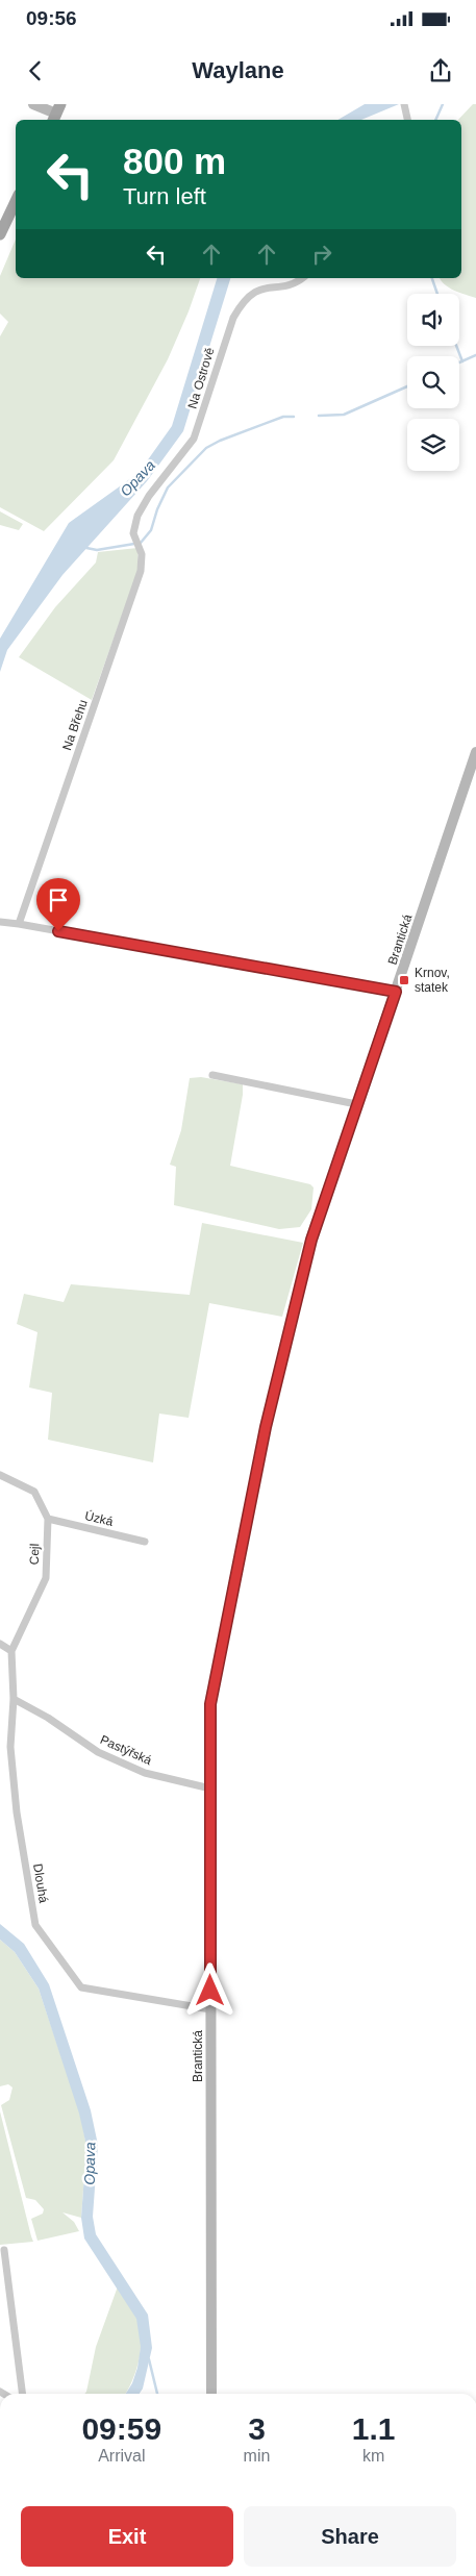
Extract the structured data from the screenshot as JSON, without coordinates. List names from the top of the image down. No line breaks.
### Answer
{"streets":{"street":["Na Ostrově","Na Břehu","Brantická","Úzká","Cejl","Pastýřská","Dlouhá"]},"crossings":[["Na Ostrově","Na Břehu"],["Brantická","Pastýřská"],["Brantická","Dlouhá"],["Úzká","Cejl"],["Cejl","Dlouhá"],["Pastýřská","Dlouhá"]],"water":["Opava"],"places":{"transit":["Krnov, statek"]},"page":{"status":"09:56","header":"Waylane","turn":["800 m","Turn left"],"eta":["09:59","Arrival","3","min","1.1","km"],"buttons":["Exit","Share"]}}
